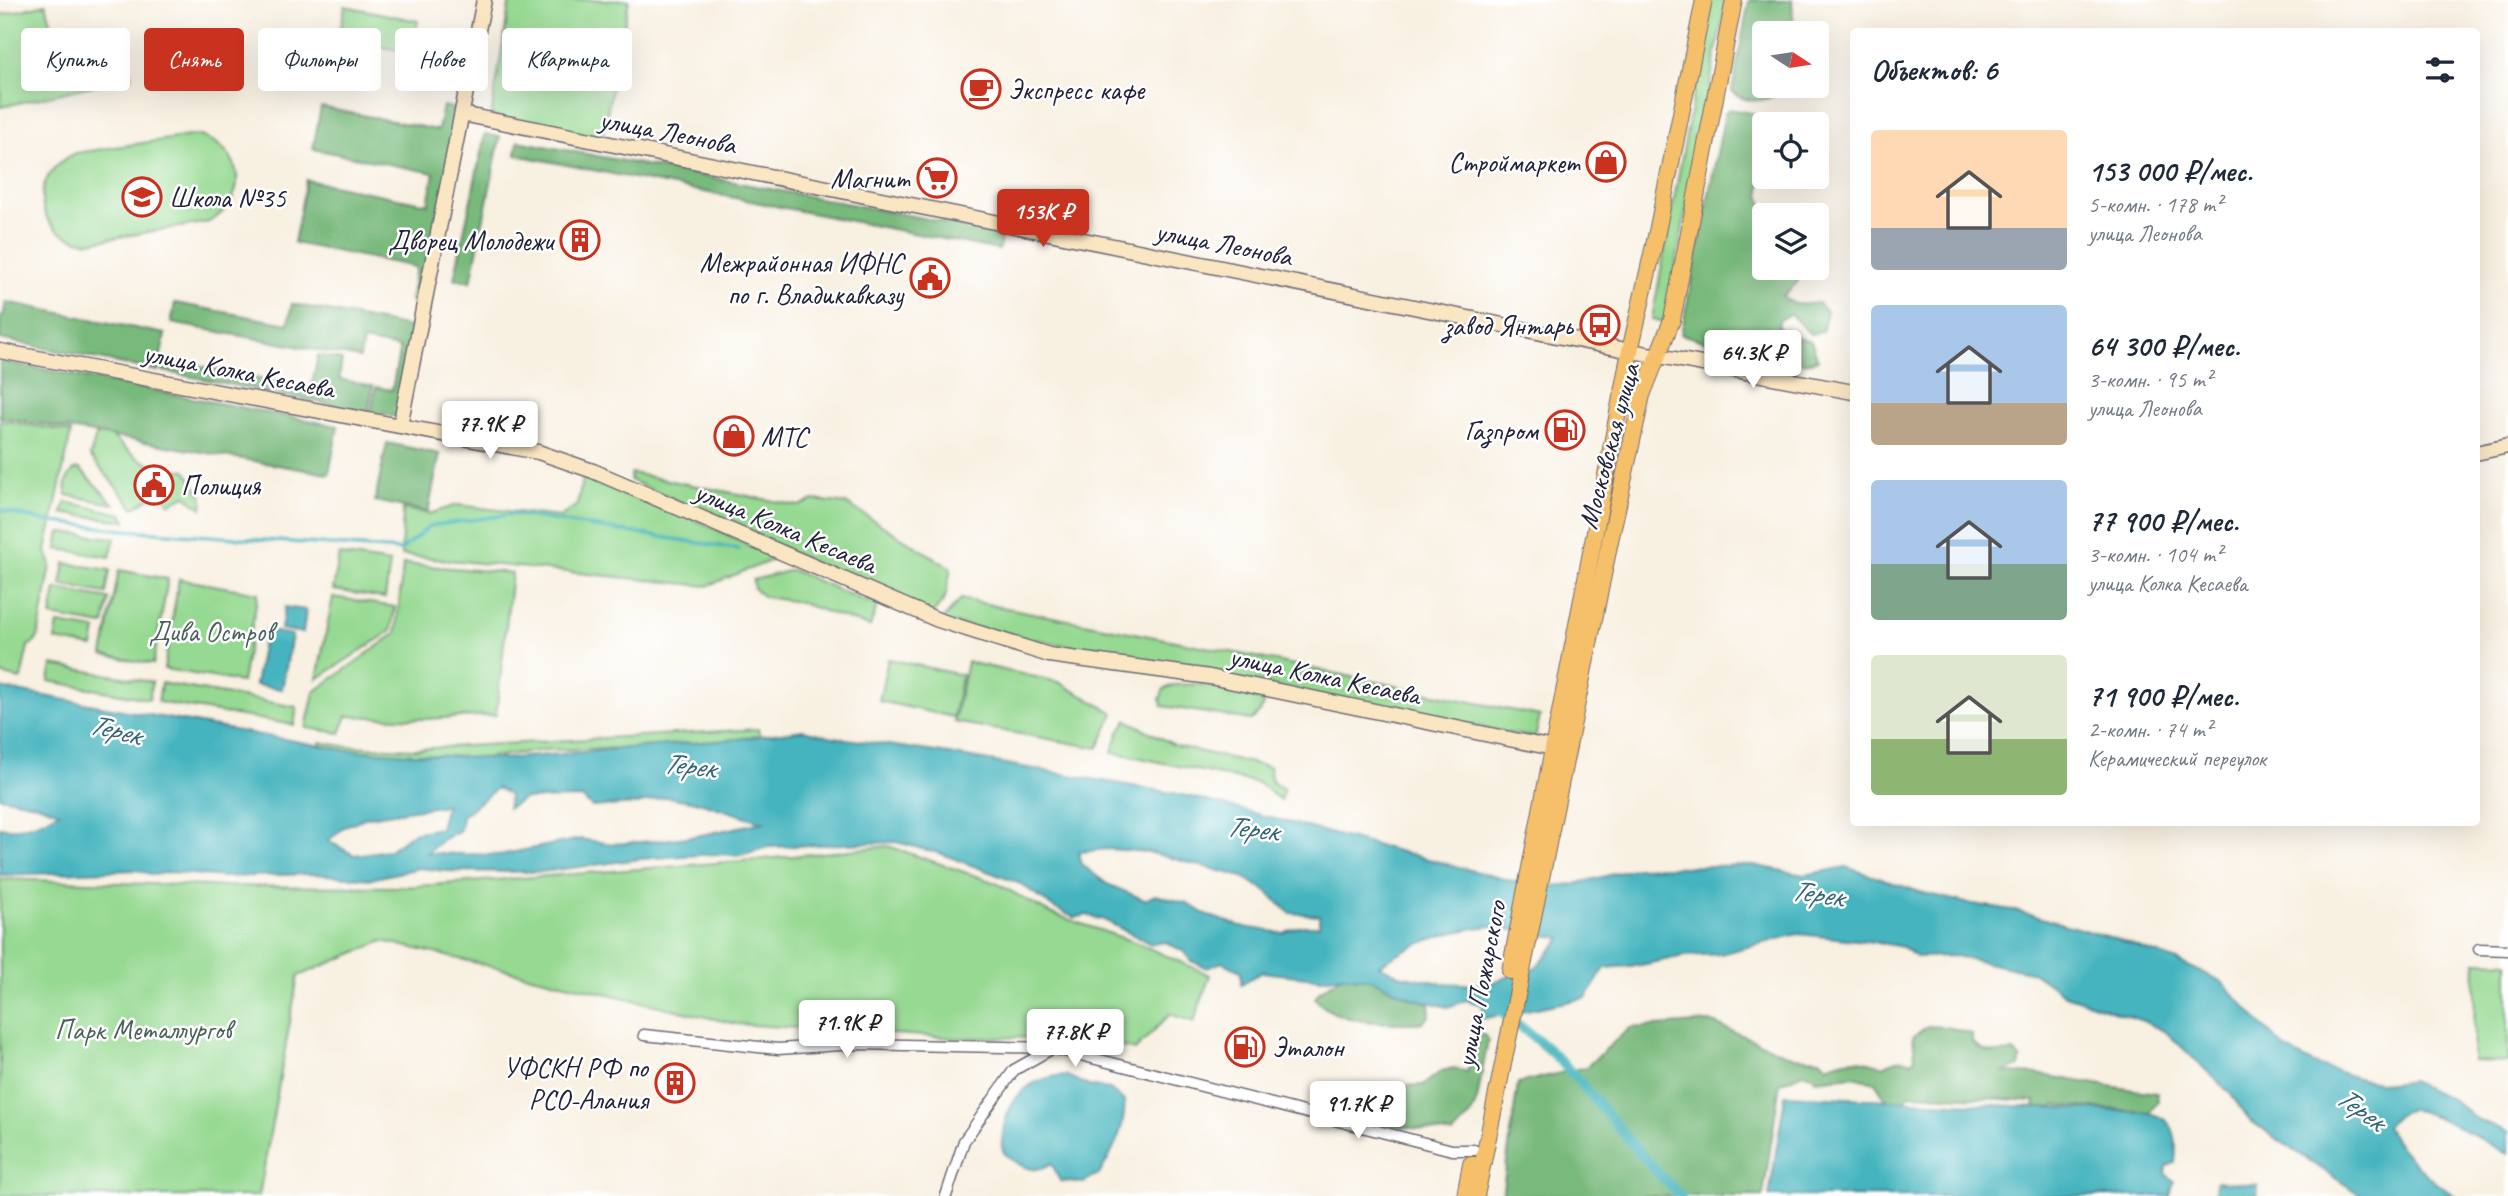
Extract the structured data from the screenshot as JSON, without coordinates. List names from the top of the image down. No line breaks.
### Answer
{"streets":{"main road":["Московская улица","улица Пожарского"],"street":["улица Леонова","улица Колка Кесаева"]},"crossings":[["улица Леонова","Московская улица"],["улица Колка Кесаева","Московская улица"],["Московская улица","улица Пожарского"]],"water":["Терек"],"parks":["Дива Остров","Парк Металлургов"],"places":{"cafe":["Экспресс кафе"],"shop":["Строймаркет","МТС"],"supermarket":["Магнит"],"school or university":["Школа №35"],"building":["Дворец Молодежи","УФСКН РФ по РСО-Алания"],"public building":["Межрайонная ИФНС по г. Владикавказу","Полиция"],"bus stop":["завод Янтарь"],"fuel station":["Газпром","Эталон"]},"north":"right","page":{"chip":["Купить","Снять","Фильтры","Новое","Квартира"],"heading":"Объектов: 6","list":[{"name":"153 000 ₽/мес.","note":"5-комн. · 178 m² · улица Леонова"},{"name":"64 300 ₽/мес.","note":"3-комн. · 95 m² · улица Леонова"},{"name":"77 900 ₽/мес.","note":"3-комн. · 104 m² · улица Колка Кесаева"},{"name":"71 900 ₽/мес.","note":"2-комн. · 74 m² · Керамический переулок"}],"price":["153K ₽","64.3K ₽","77.9K ₽","71.9K ₽","77.8K ₽","91.7K ₽"]}}
